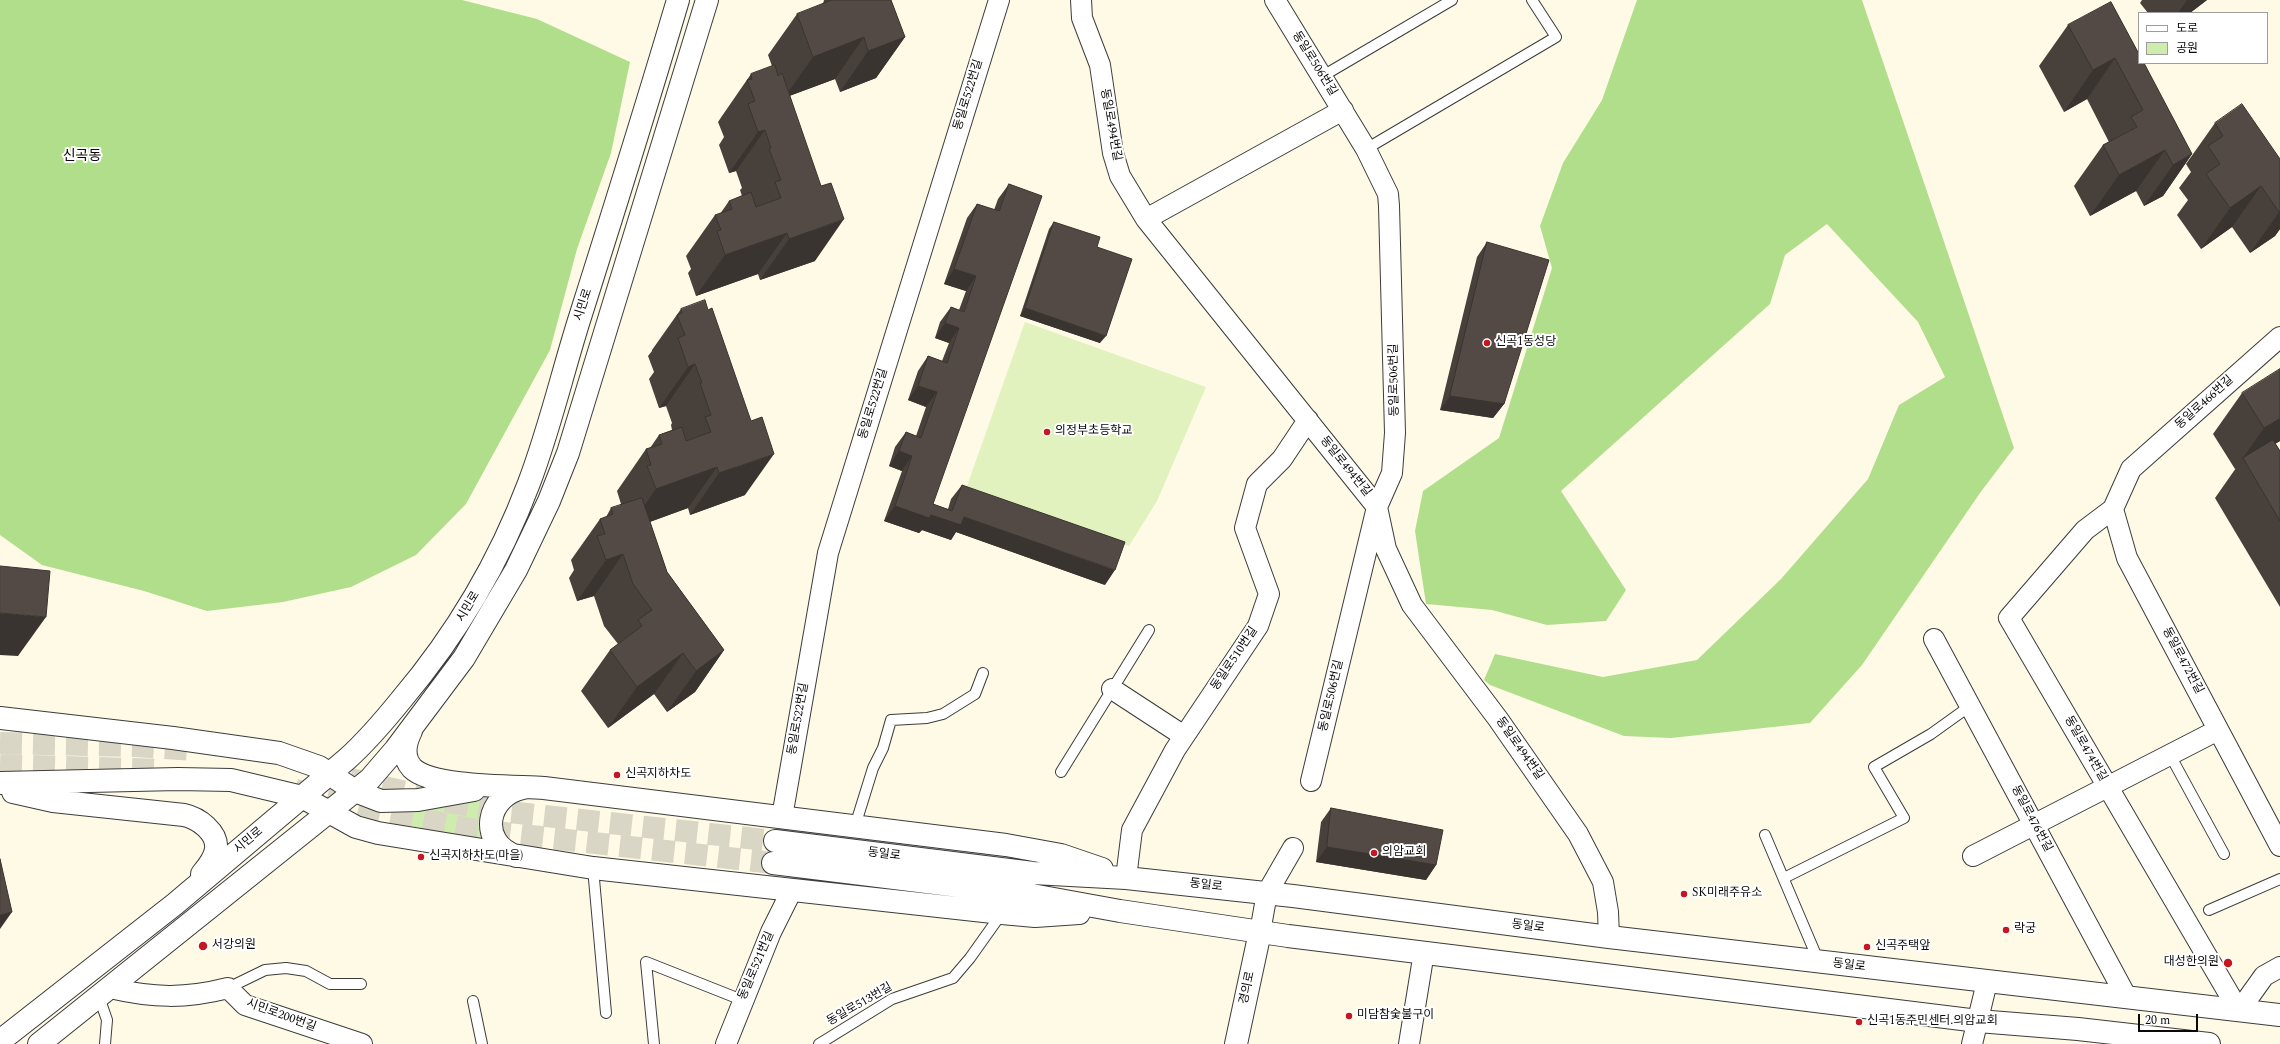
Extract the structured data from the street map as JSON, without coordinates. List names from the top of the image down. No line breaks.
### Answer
{"streets":{"street":["동일로506번길","동일로522번길","동일로494번길","시민로","동일로466번길","동일로510번길","동일로472번길","동일로474번길","동일로476번길","동일로","동일로521번길","경의로","시민로200번길"],"lane":["동일로513번길"]},"crossings":[["동일로506번길","동일로494번길"],["동일로494번길","동일로510번길"],["동일로494번길","동일로"],["동일로466번길","동일로472번길"],["동일로466번길","동일로474번길"],["동일로510번길","동일로"],["동일로472번길","동일로474번길"],["동일로474번길","동일로"],["동일로476번길","동일로"],["동일로","경의로"]],"districts":["신곡동"],"places":["신곡1동성당","의정부초등학교","신곡지하차도","의암교회","신곡지하차도(마을)","SK미래주유소","락궁","서강의원","신곡주택앞","대성한의원","미담참숯불구이","신곡1동주민센터.의암교회"],"legend":["도로","공원"],"scale_bar":"20 m"}
